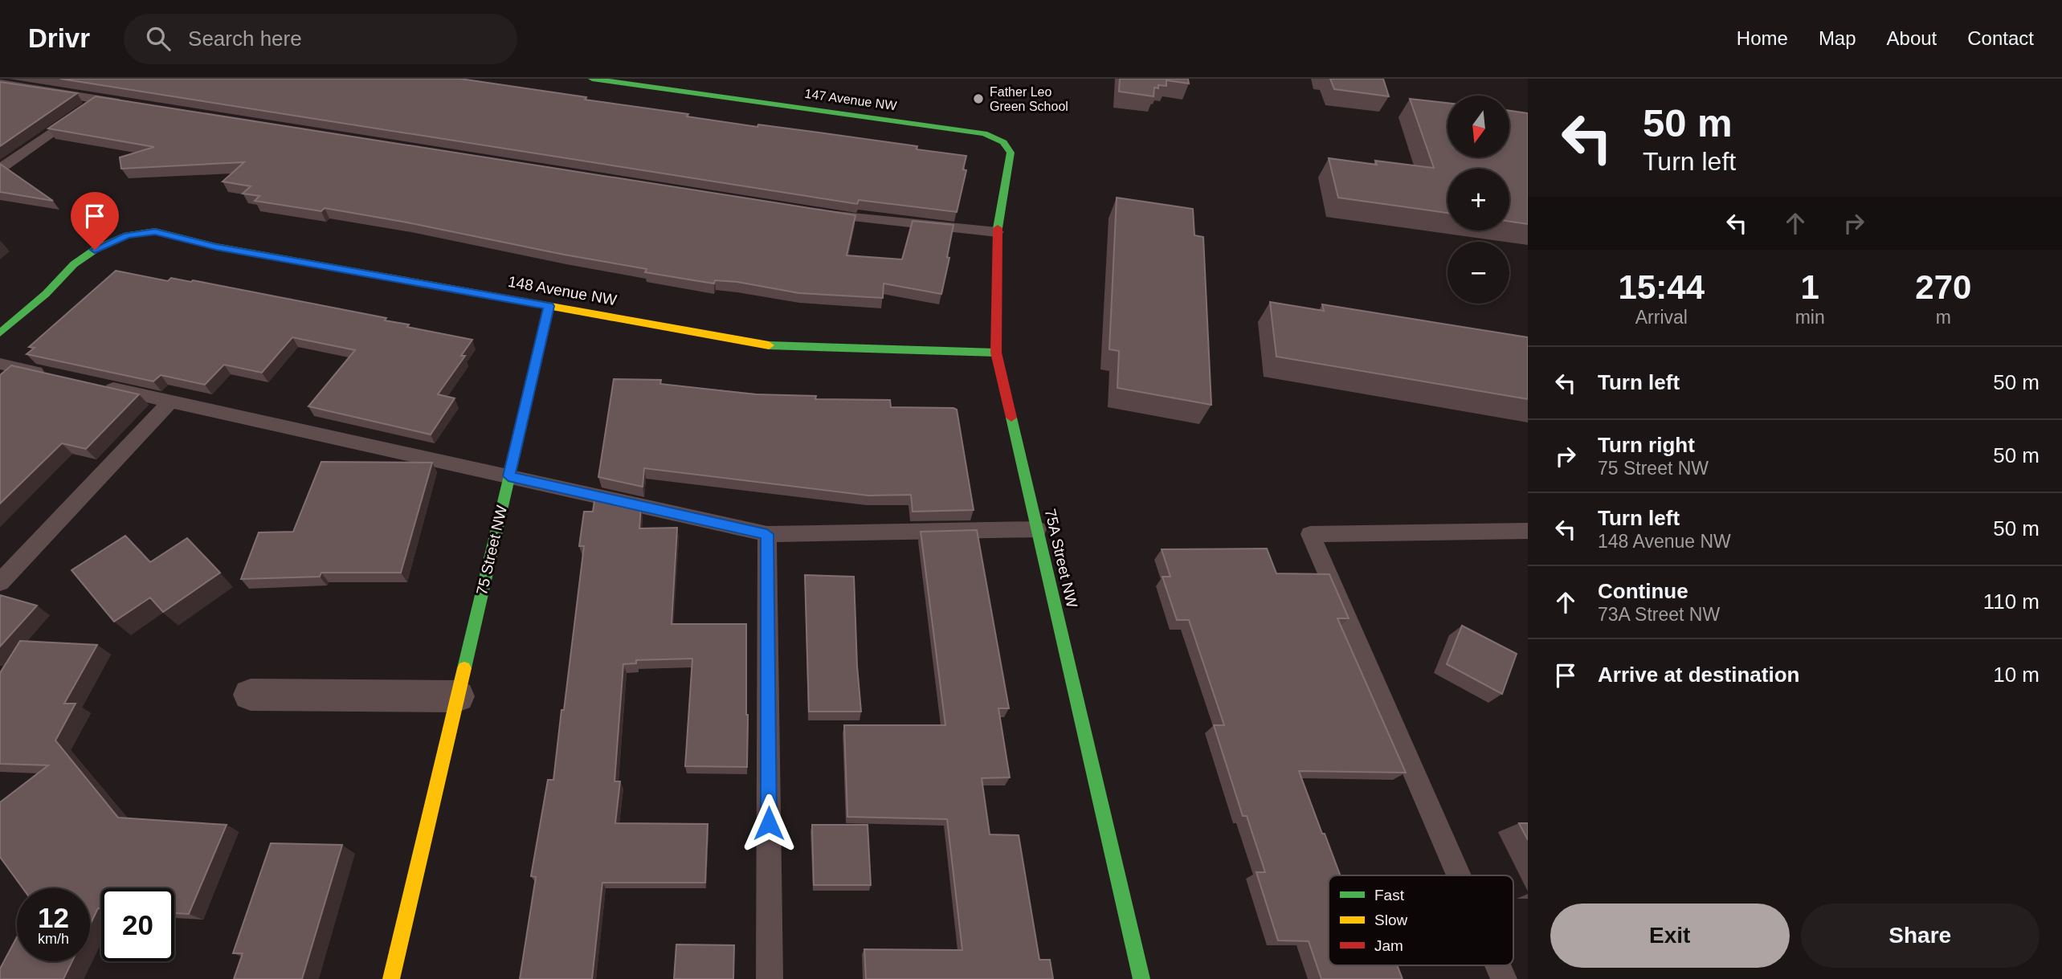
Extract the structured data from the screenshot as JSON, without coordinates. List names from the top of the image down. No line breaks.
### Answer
{"streets":{"street":["147 Avenue NW","148 Avenue NW","75 Street NW","75A Street NW"]},"crossings":[["147 Avenue NW","75A Street NW"],["148 Avenue NW","75 Street NW"],["148 Avenue NW","75A Street NW"]],"places":["Father Leo Green School"],"legend":["Fast","Slow","Jam"],"north":"bottom","page":{"header":"Drivr","search":"Search here","nav":["Home","Map","About","Contact"],"turn":["50 m","Turn left"],"map_buttons":["+","−"],"eta":["15:44","Arrival","1","min","270","m"],"list":[{"name":"Turn left","value":"50 m"},{"name":"Turn right","note":"75 Street NW","value":"50 m"},{"name":"Turn left","note":"148 Avenue NW","value":"50 m"},{"name":"Continue","note":"73A Street NW","value":"110 m"},{"name":"Arrive at destination","value":"10 m"}],"speed":"12 km/h","limit":"20","buttons":["Exit","Share"]}}
